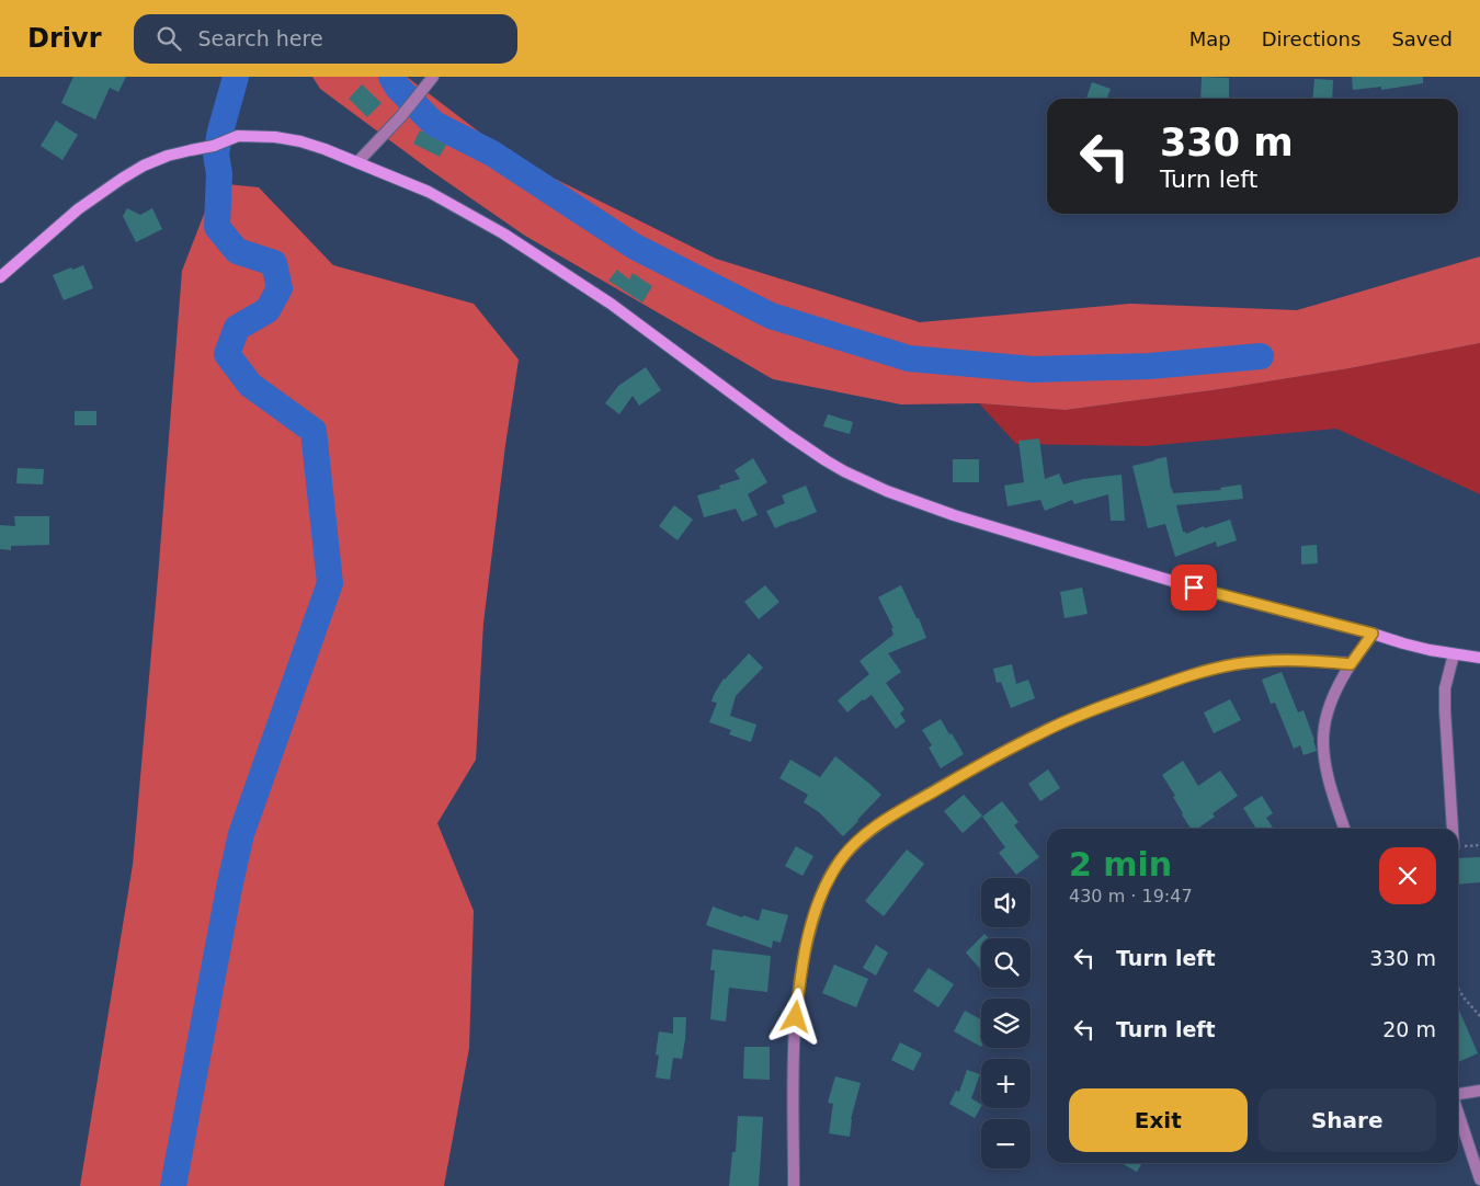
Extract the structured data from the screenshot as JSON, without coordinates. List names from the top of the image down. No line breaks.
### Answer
{"page":{"header":"Drivr","search":"Search here","nav":["Map","Directions","Saved"],"turn":["330 m","Turn left"],"heading":["2 min","430 m · 19:47"],"map_buttons":["+","−"],"list":[{"name":"Turn left","value":"330 m"},{"name":"Turn left","value":"20 m"}],"buttons":["Exit","Share"]}}
